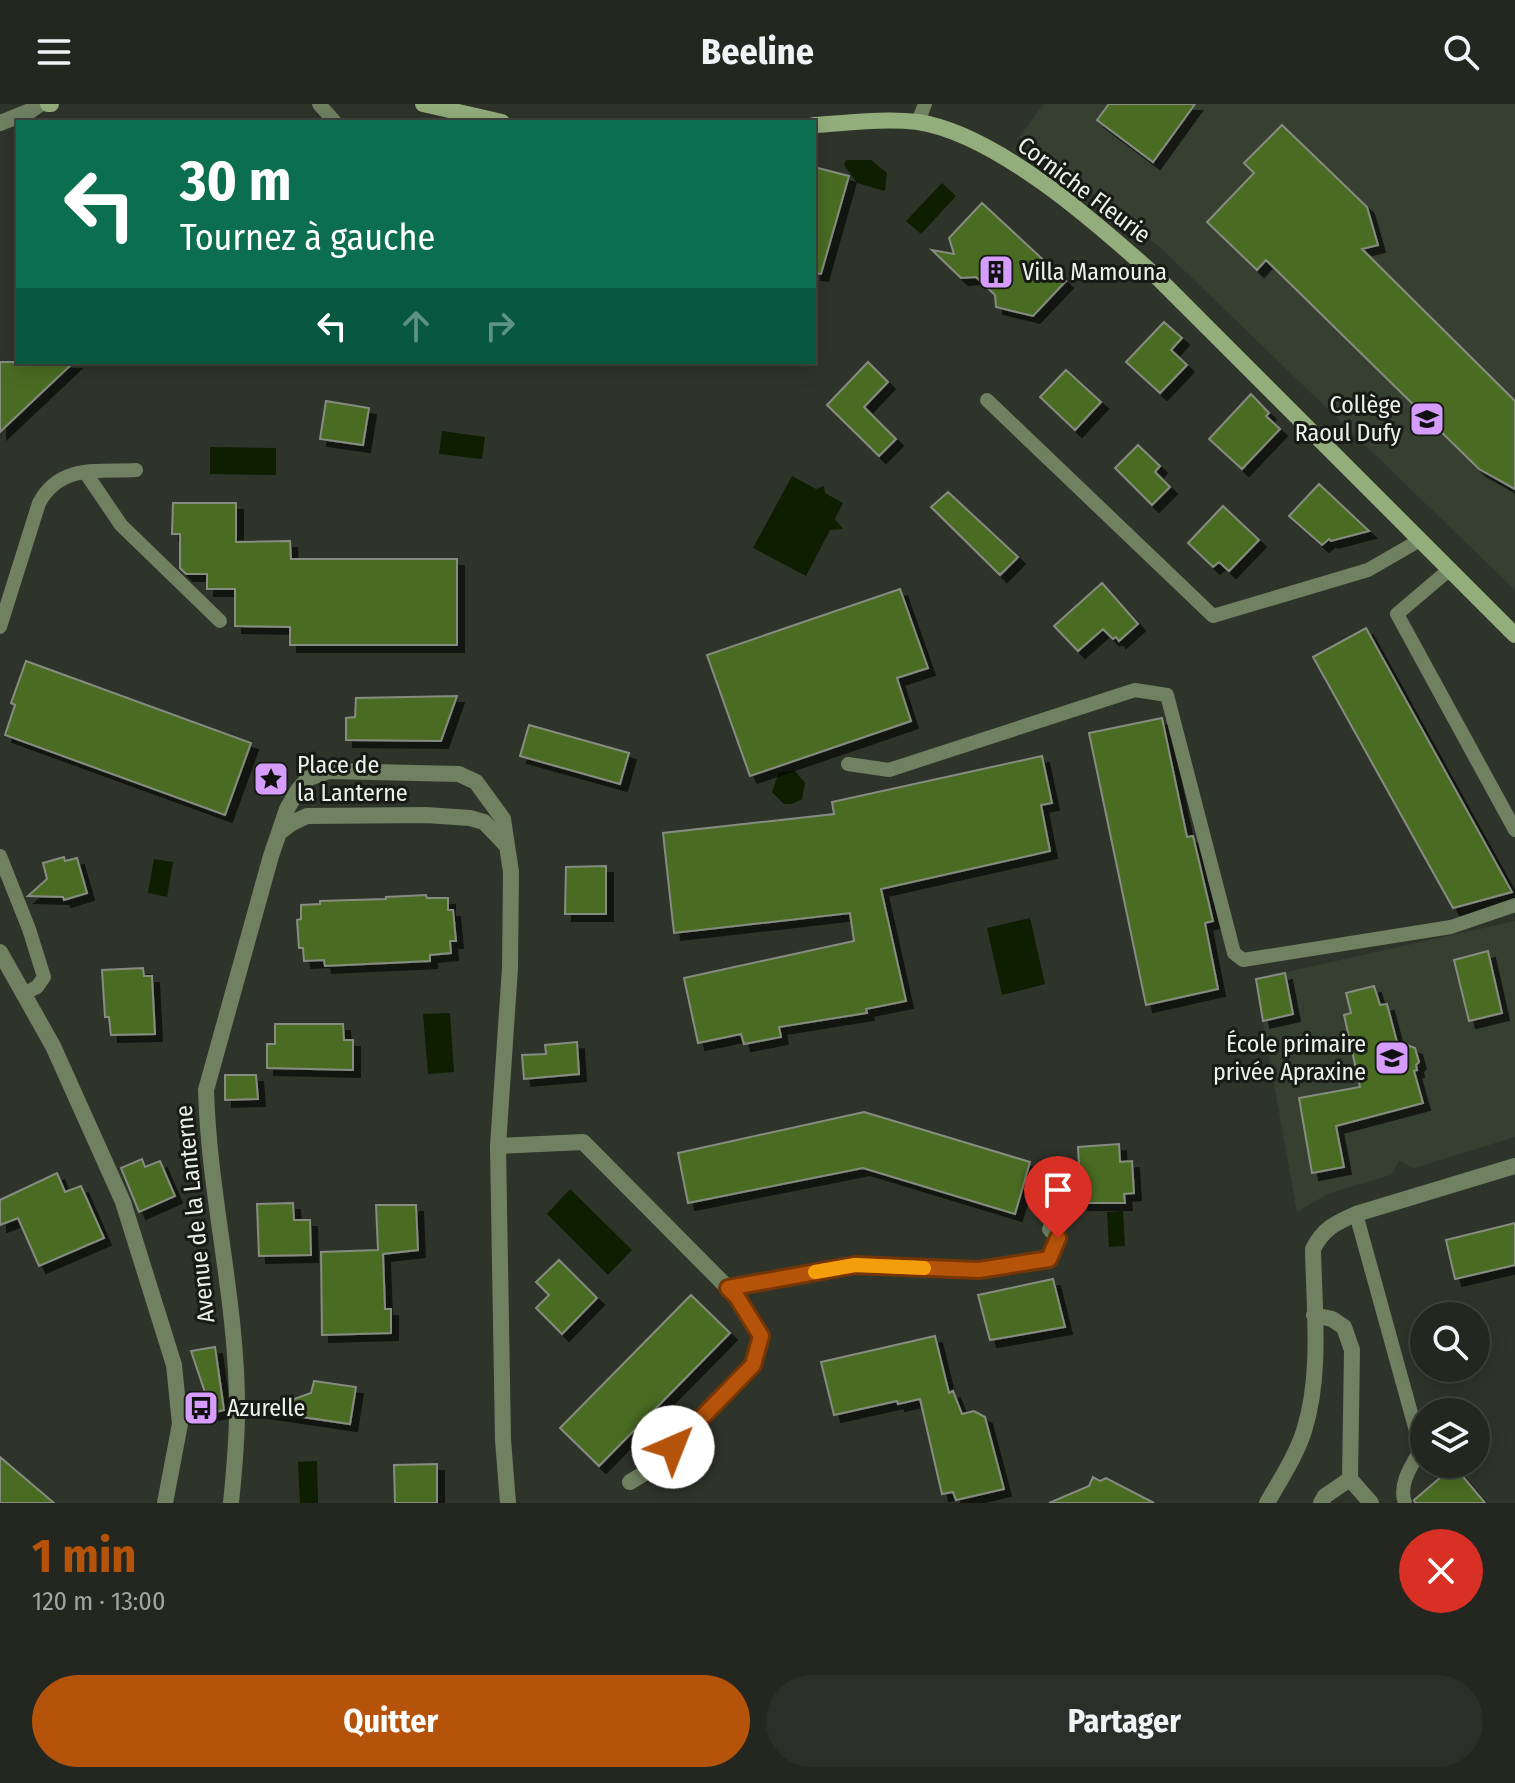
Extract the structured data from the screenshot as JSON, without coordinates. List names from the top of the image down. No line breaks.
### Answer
{"streets":{"main road":["Corniche Fleurie"],"street":["Avenue de la Lanterne"]},"places":{"building":["Villa Mamouna"],"school or university":["Collège Raoul Dufy","École primaire privée Apraxine"],"place":["Place de la Lanterne"],"bus stop":["Azurelle"]},"page":{"header":"Beeline","turn":["30 m","Tournez à gauche"],"heading":["1 min","120 m · 13:00"],"buttons":["Quitter","Partager"]}}
